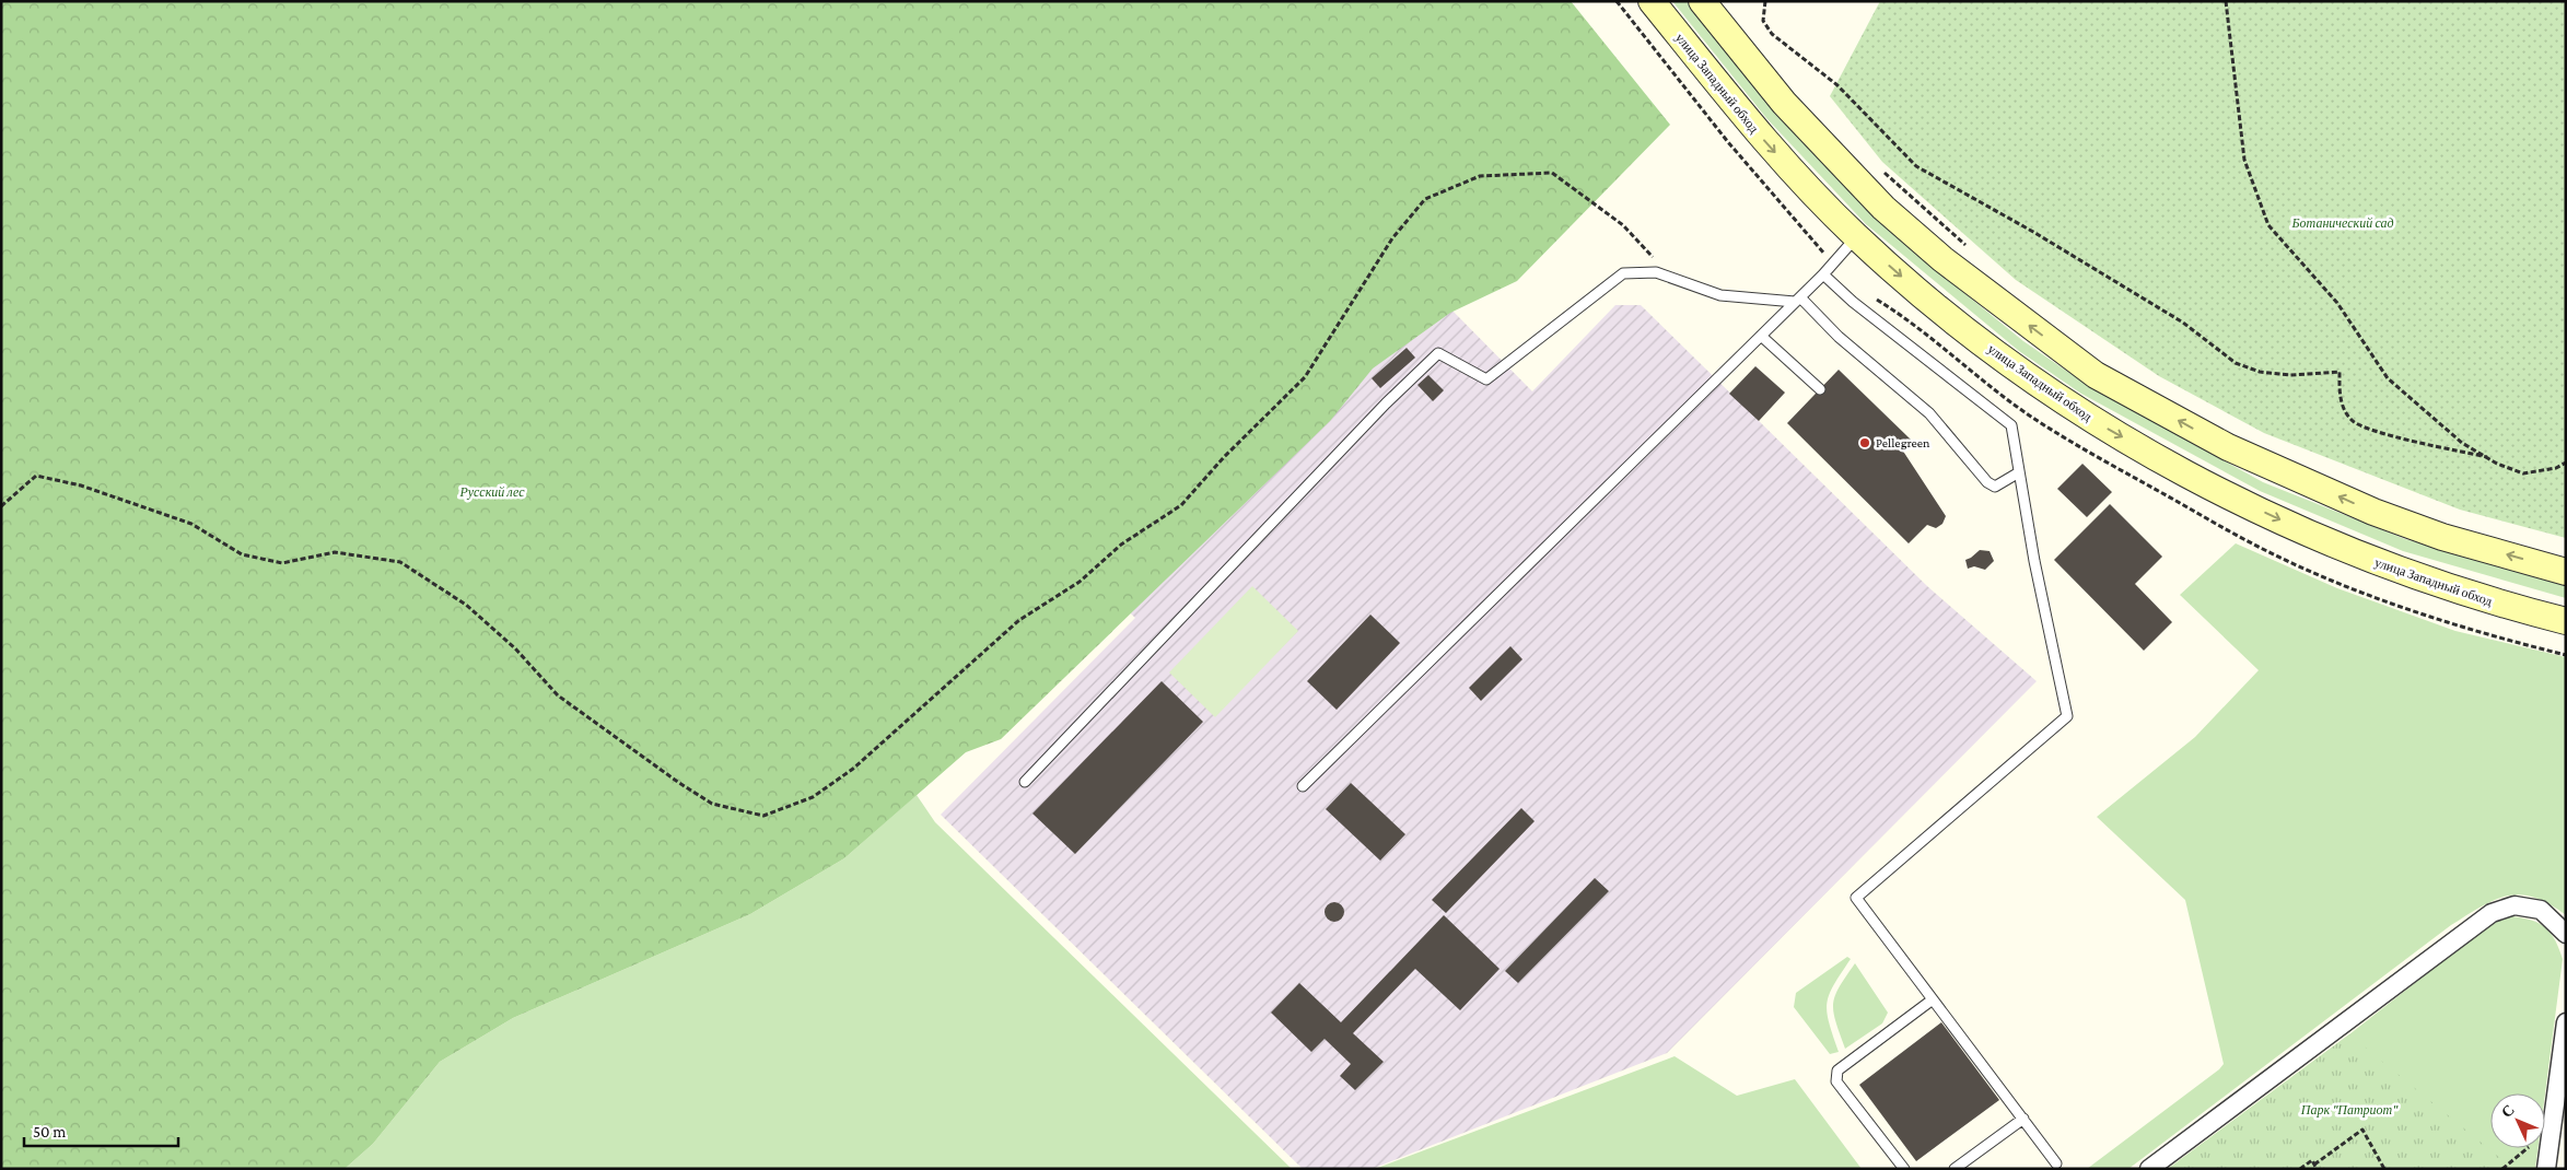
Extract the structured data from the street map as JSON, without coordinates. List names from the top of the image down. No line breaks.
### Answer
{"streets":{"main road":["улица Западный обход"]},"parks":["Ботанический сад","Русский лес","Парк \"Патриот\""],"places":["Pellegreen"],"scale_bar":"50 m","north":"top left"}
